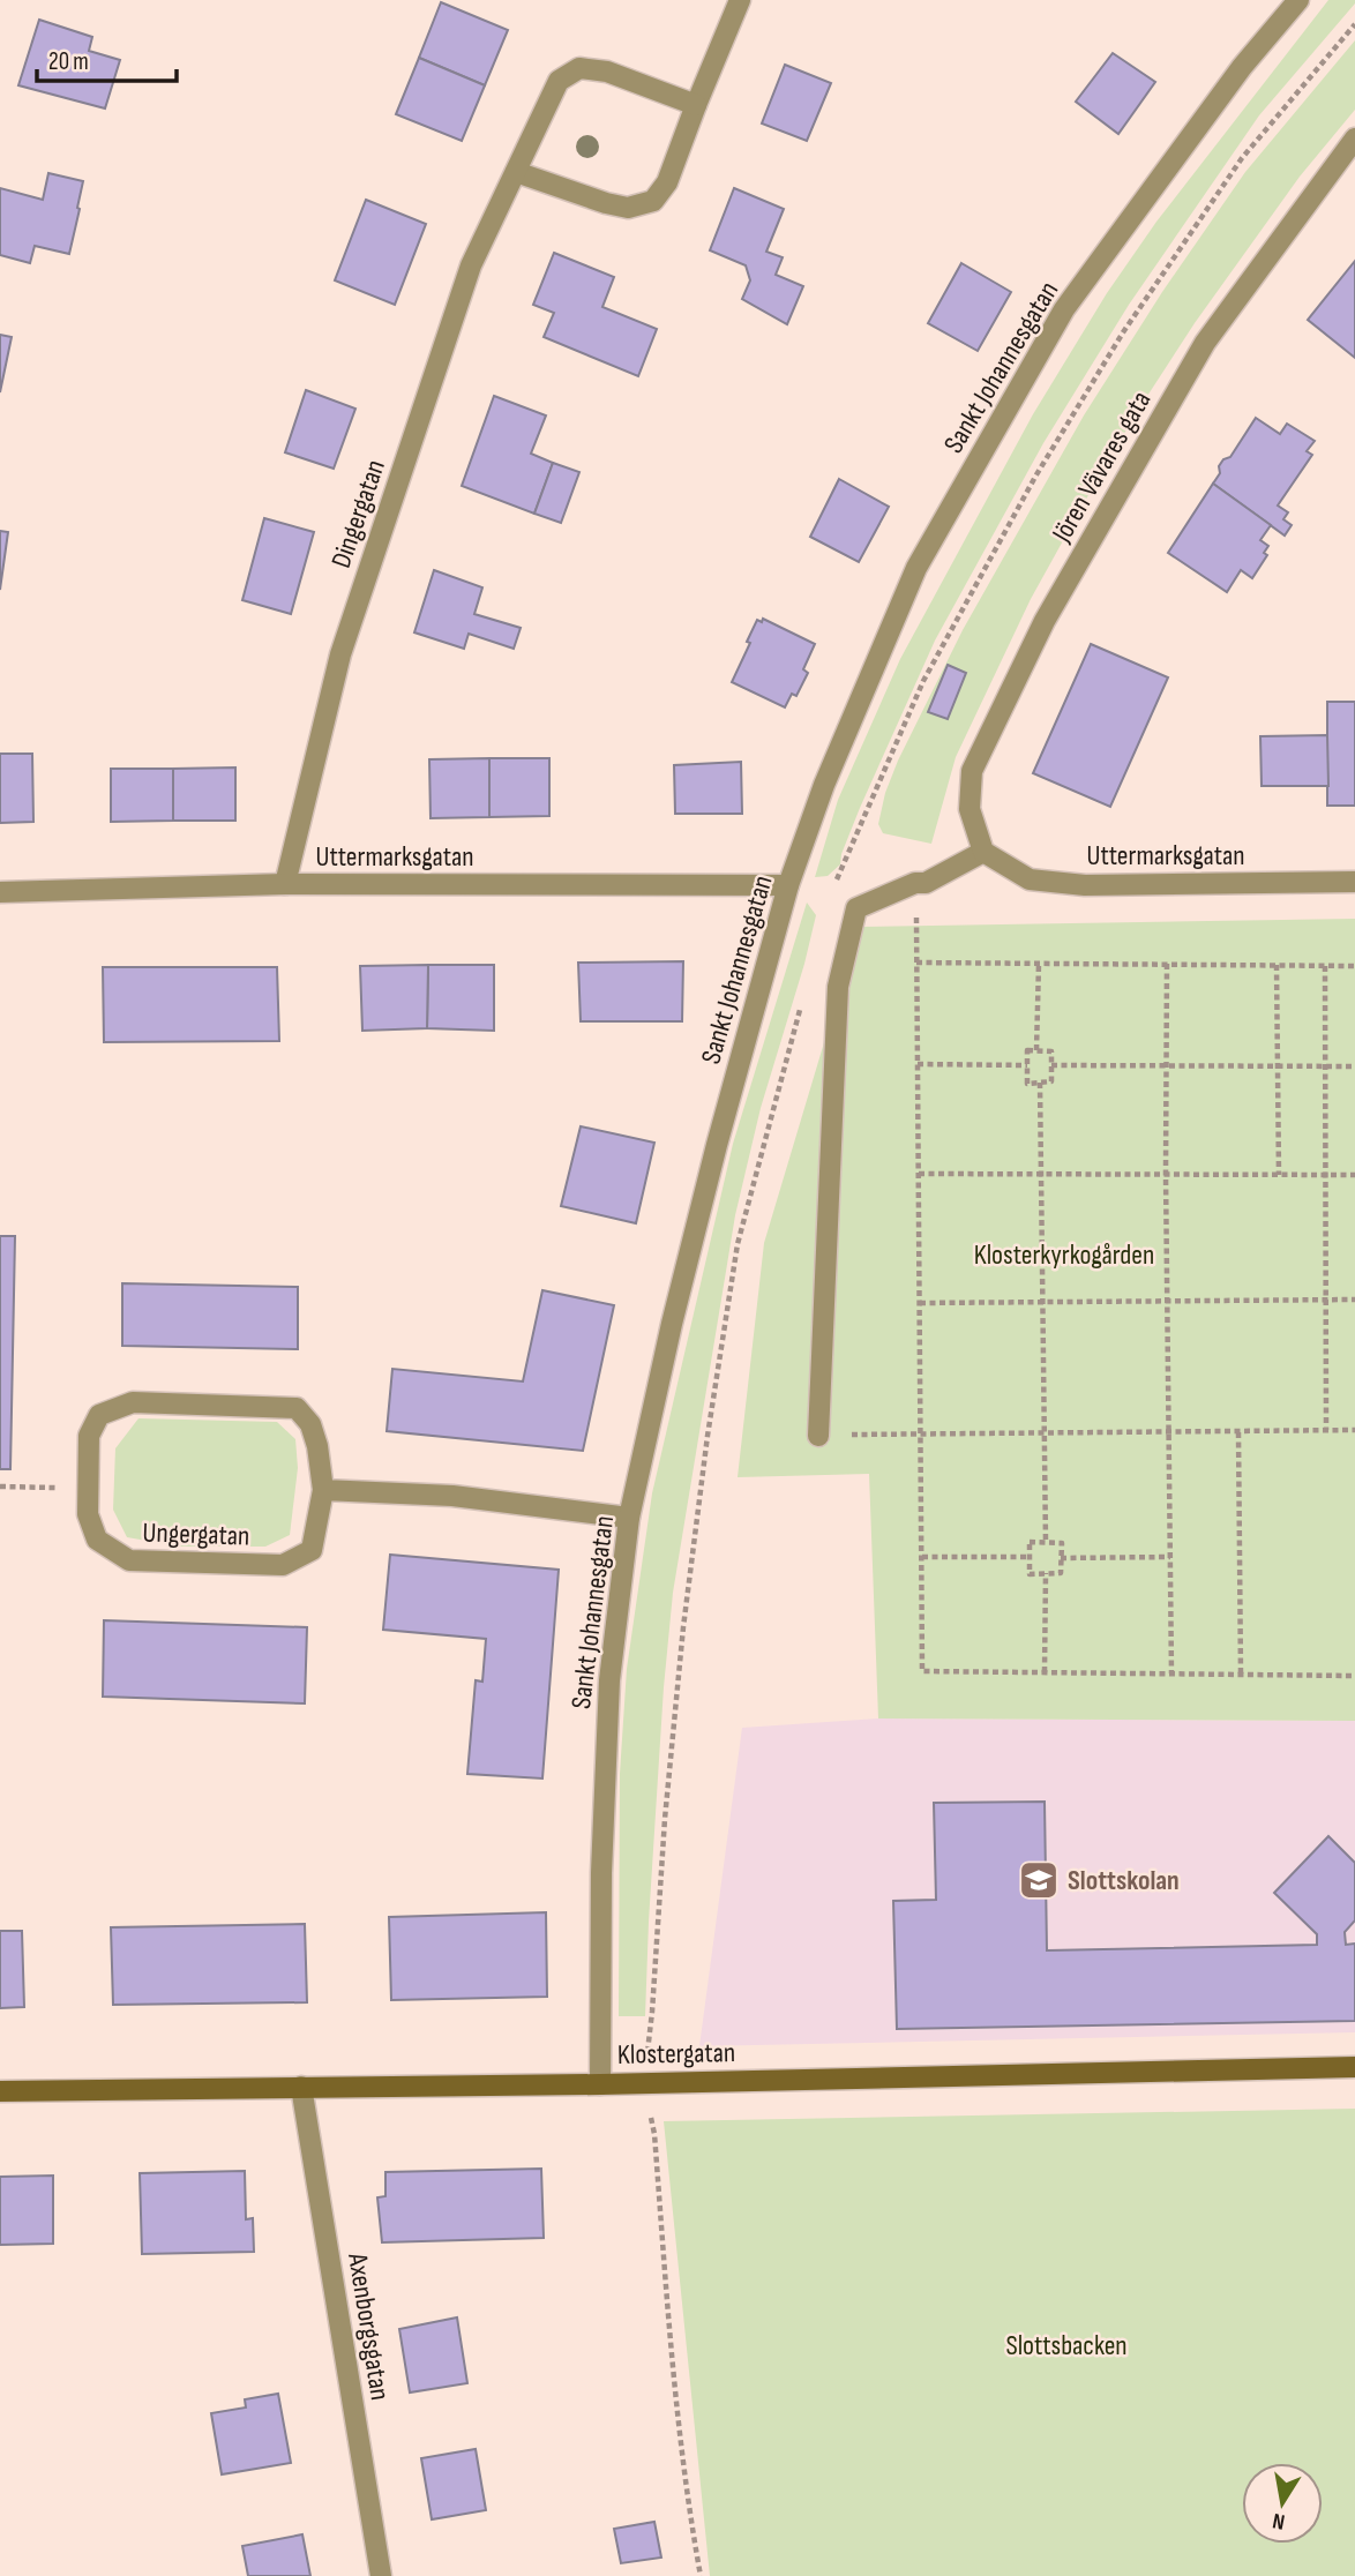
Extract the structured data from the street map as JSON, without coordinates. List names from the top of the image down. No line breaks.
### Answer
{"streets":{"street":["Sankt Johannesgatan","Jören Vävares gata","Dingergatan","Uttermarksgatan","Ungergatan","Klostergatan","Axenborgsgatan"]},"crossings":[["Sankt Johannesgatan","Uttermarksgatan"],["Sankt Johannesgatan","Klostergatan"],["Jören Vävares gata","Uttermarksgatan"],["Dingergatan","Uttermarksgatan"],["Klostergatan","Axenborgsgatan"]],"parks":["Klosterkyrkogården","Slottsbacken"],"places":{"school or university":["Slottskolan"]},"scale_bar":"20 m","north":"bottom"}
